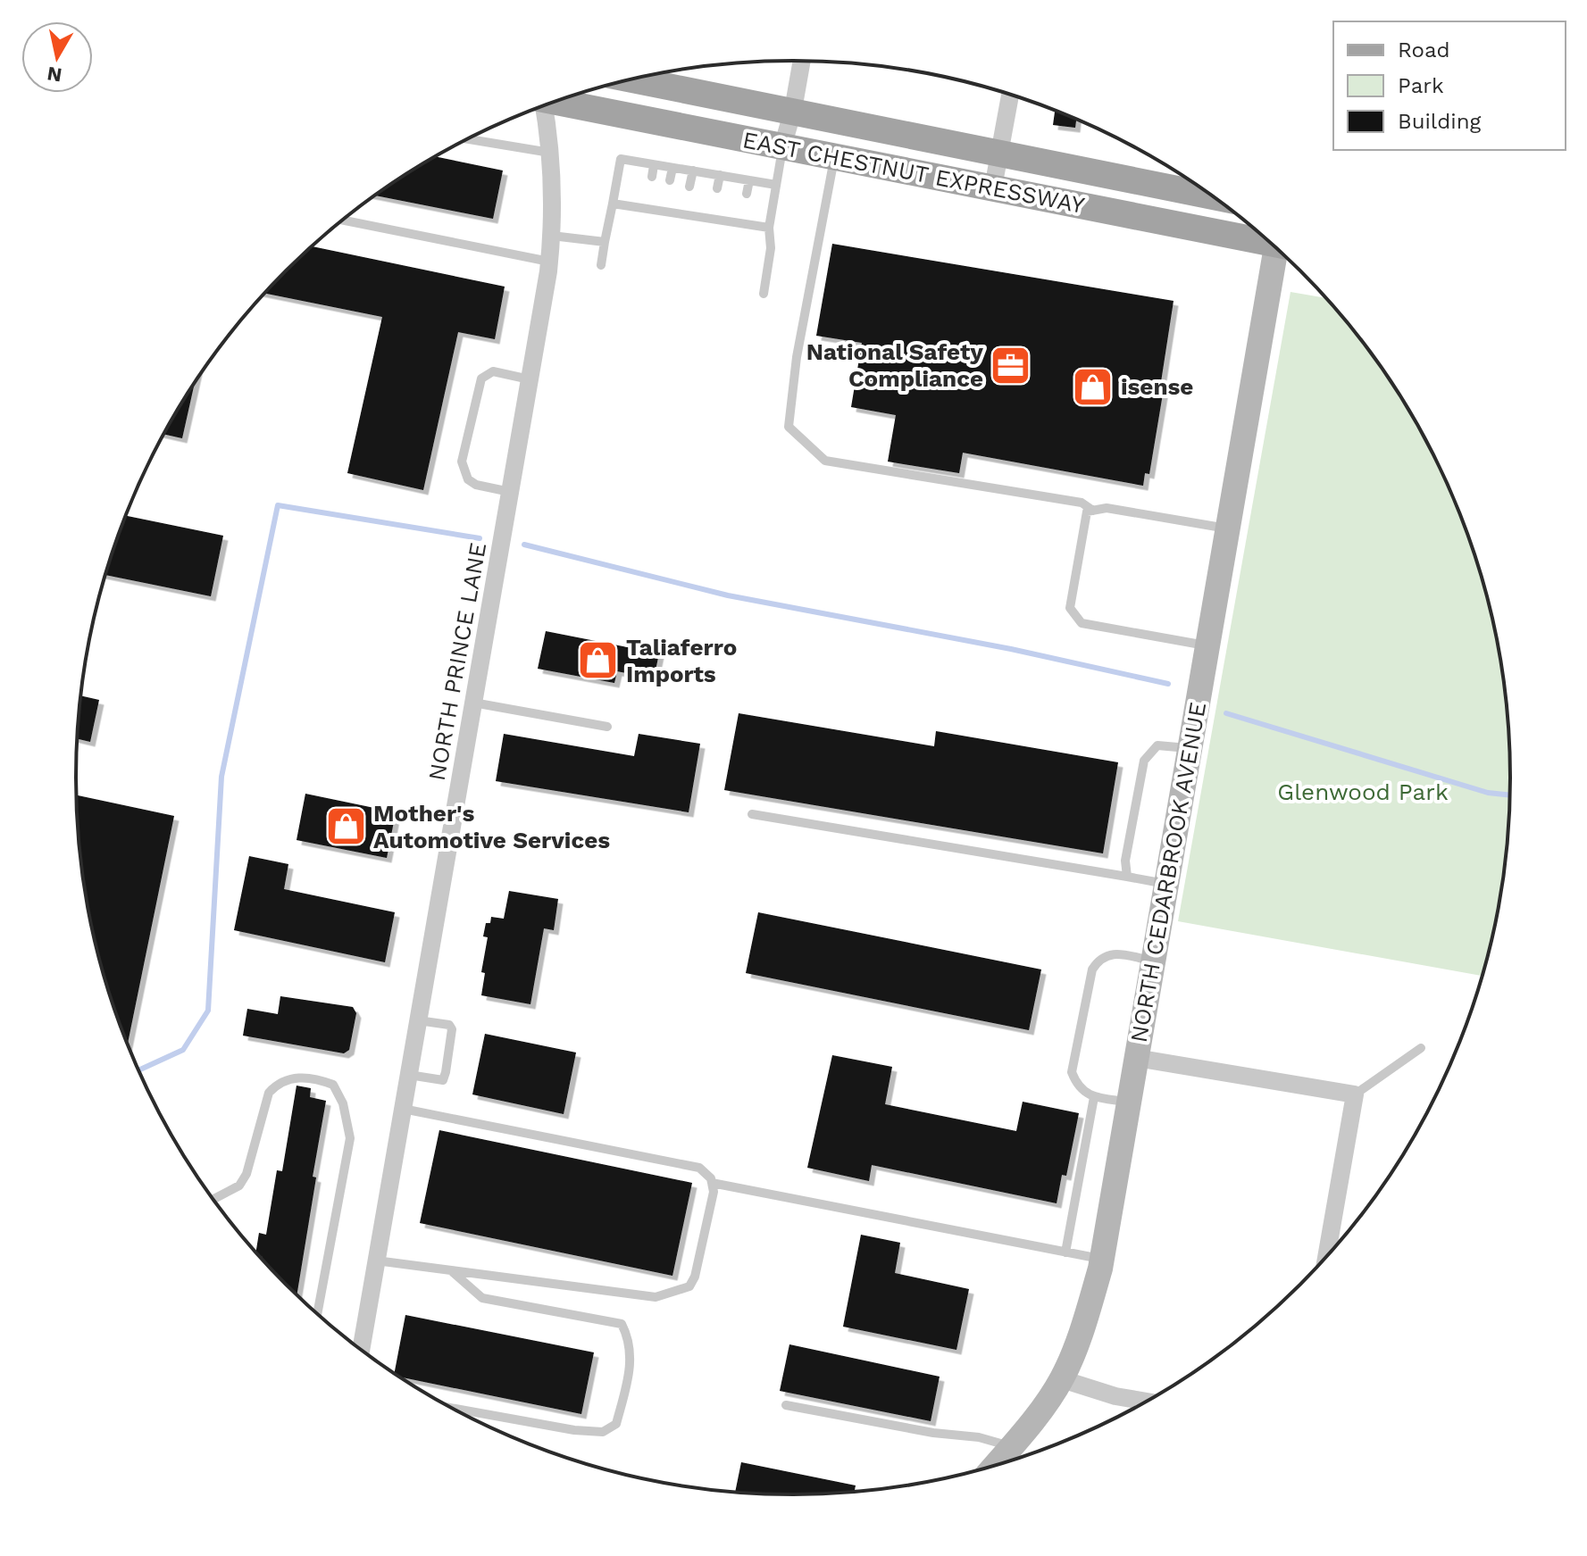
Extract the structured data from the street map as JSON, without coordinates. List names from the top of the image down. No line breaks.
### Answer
{"streets":{"main road":["EAST CHESTNUT EXPRESSWAY"],"street":["NORTH PRINCE LANE","NORTH CEDARBROOK AVENUE"]},"parks":["Glenwood Park"],"places":{"office":["National Safety Compliance"],"shop":["isense","Taliaferro Imports","Mother's Automotive Services"]},"legend":["Road","Park","Building"],"north":"bottom"}
